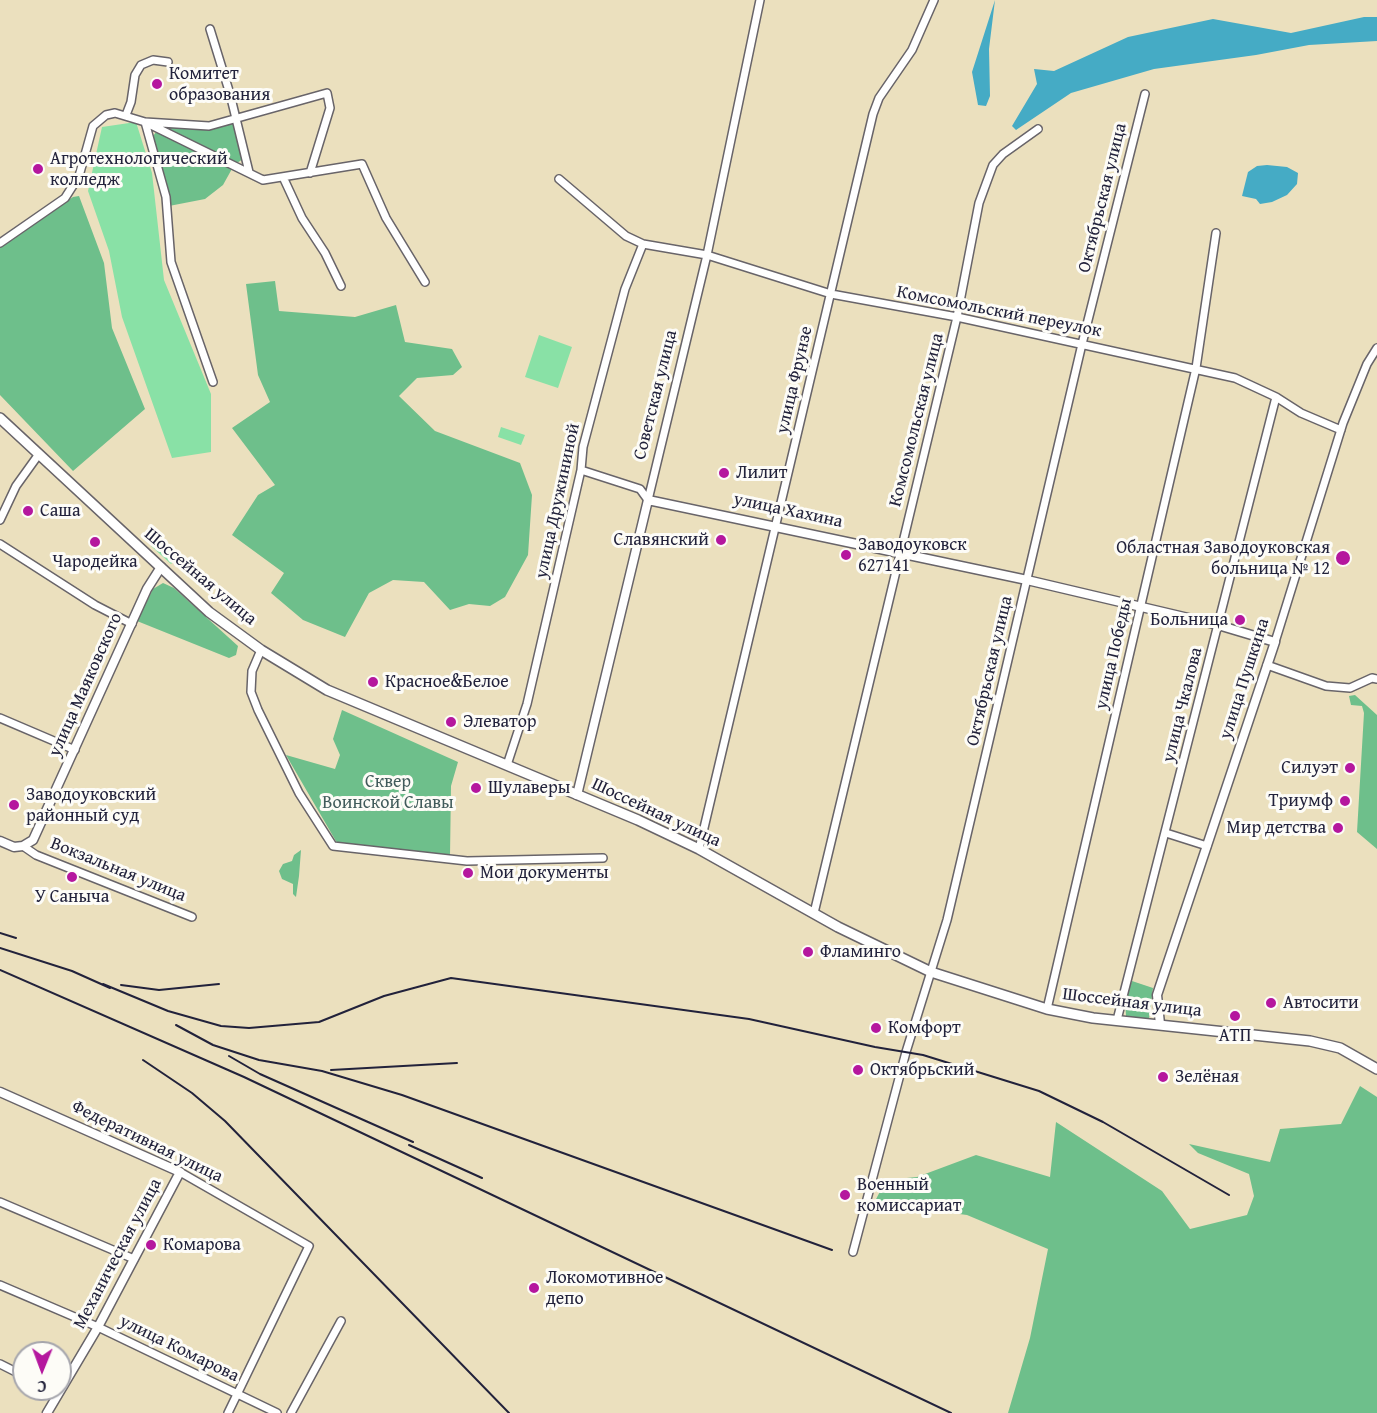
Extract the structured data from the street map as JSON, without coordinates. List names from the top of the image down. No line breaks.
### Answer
{"streets":{"main road":["Шоссейная улица"],"street":["Октябрьская улица","Комсомольский переулок","улица Фрунзе","Советская улица","Комсомольская улица","улица Дружининой","улица Хахина","улица Победы","улица Пушкина","улица Маяковского","улица Чкалова","Вокзальная улица","Федеративная улица","Механическая улица","улица Комарова"]},"crossings":[["Октябрьская улица","Комсомольский переулок"],["Октябрьская улица","улица Хахина"],["Октябрьская улица","Шоссейная улица"],["Комсомольский переулок","улица Фрунзе"],["Комсомольский переулок","Советская улица"],["Комсомольский переулок","Комсомольская улица"],["Комсомольский переулок","улица Дружининой"],["Комсомольский переулок","улица Победы"],["Комсомольский переулок","улица Пушкина"],["Комсомольский переулок","улица Чкалова"],["улица Фрунзе","улица Хахина"],["улица Фрунзе","Шоссейная улица"],["Советская улица","улица Хахина"],["Советская улица","Шоссейная улица"],["Комсомольская улица","улица Хахина"],["Комсомольская улица","Шоссейная улица"],["улица Дружининой","улица Хахина"],["улица Дружининой","Шоссейная улица"],["улица Хахина","улица Победы"],["улица Хахина","улица Пушкина"],["улица Хахина","улица Чкалова"],["Шоссейная улица","улица Победы"],["Шоссейная улица","улица Пушкина"],["Шоссейная улица","улица Маяковского"],["Шоссейная улица","улица Чкалова"],["улица Маяковского","Вокзальная улица"],["Федеративная улица","Механическая улица"],["Федеративная улица","улица Комарова"],["Механическая улица","улица Комарова"]],"parks":["Сквер Воинской Славы"],"places":["Комитет образования","Агротехнологический колледж","Лилит","Саша","Славянский","Чародейка","Заводоуковск 627141","Областная Заводоуковская больница № 12","Больница","Красное&Белое","Элеватор","Силуэт","Шулаверы","Триумф","Заводоуковский районный суд","Мир детства","Мои документы","У Саныча","Фламинго","Автосити","АТП","Комфорт","Октябрьский","Зелёная","Военный комиссариат","Комарова","Локомотивное депо"],"north":"bottom"}
